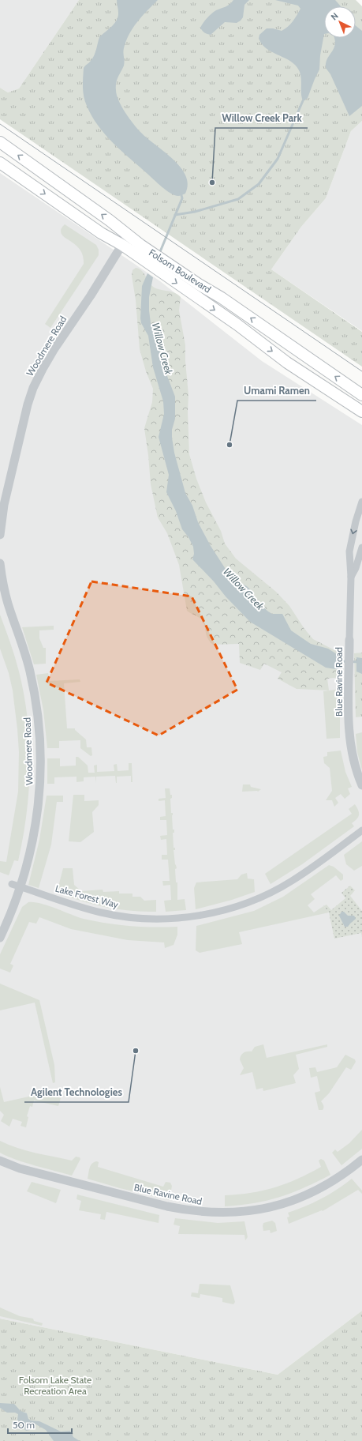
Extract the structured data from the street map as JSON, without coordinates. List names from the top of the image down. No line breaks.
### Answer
{"streets":{"main road":["Folsom Boulevard"],"street":["Woodmere Road","Blue Ravine Road","Lake Forest Way"]},"crossings":[["Folsom Boulevard","Woodmere Road"],["Woodmere Road","Lake Forest Way"]],"water":["Willow Creek"],"parks":["Folsom Lake State Recreation Area"],"places":["Willow Creek Park","Umami Ramen","Agilent Technologies"],"scale_bar":"50 m","north":"top left"}
